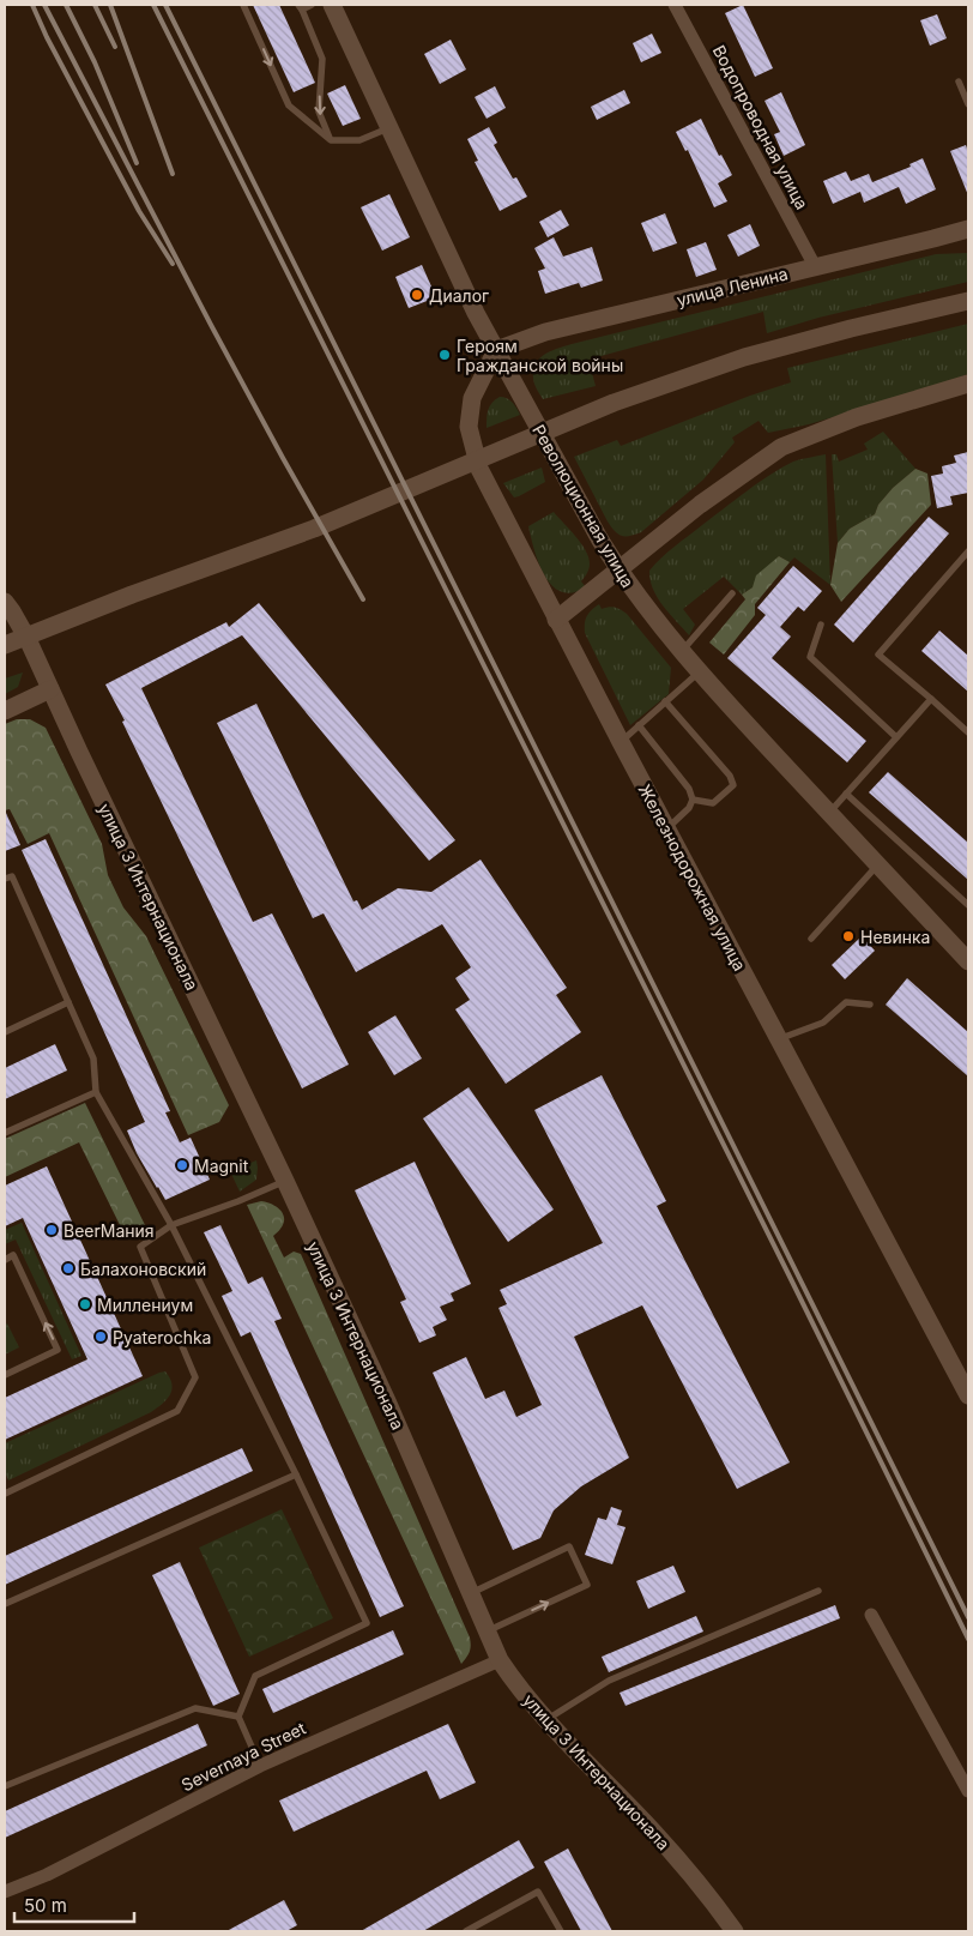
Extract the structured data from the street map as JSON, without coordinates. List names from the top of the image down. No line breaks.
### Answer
{"streets":{"main road":["улица Ленина","Революционная улица","Железнодорожная улица","улица 3 Интернационала"],"street":["Водопроводная улица","Severnaya Street"]},"crossings":[["Водопроводная улица","улица Ленина"],["улица Ленина","Революционная улица"],["улица Ленина","Железнодорожная улица"],["Революционная улица","Железнодорожная улица"],["улица 3 Интернационала","Severnaya Street"]],"places":["Диалог","Героям Гражданской войны","Невинка","Magnit","BeerМания","Балахоновский","Миллениум","Pyaterochka"],"scale_bar":"50 m"}
